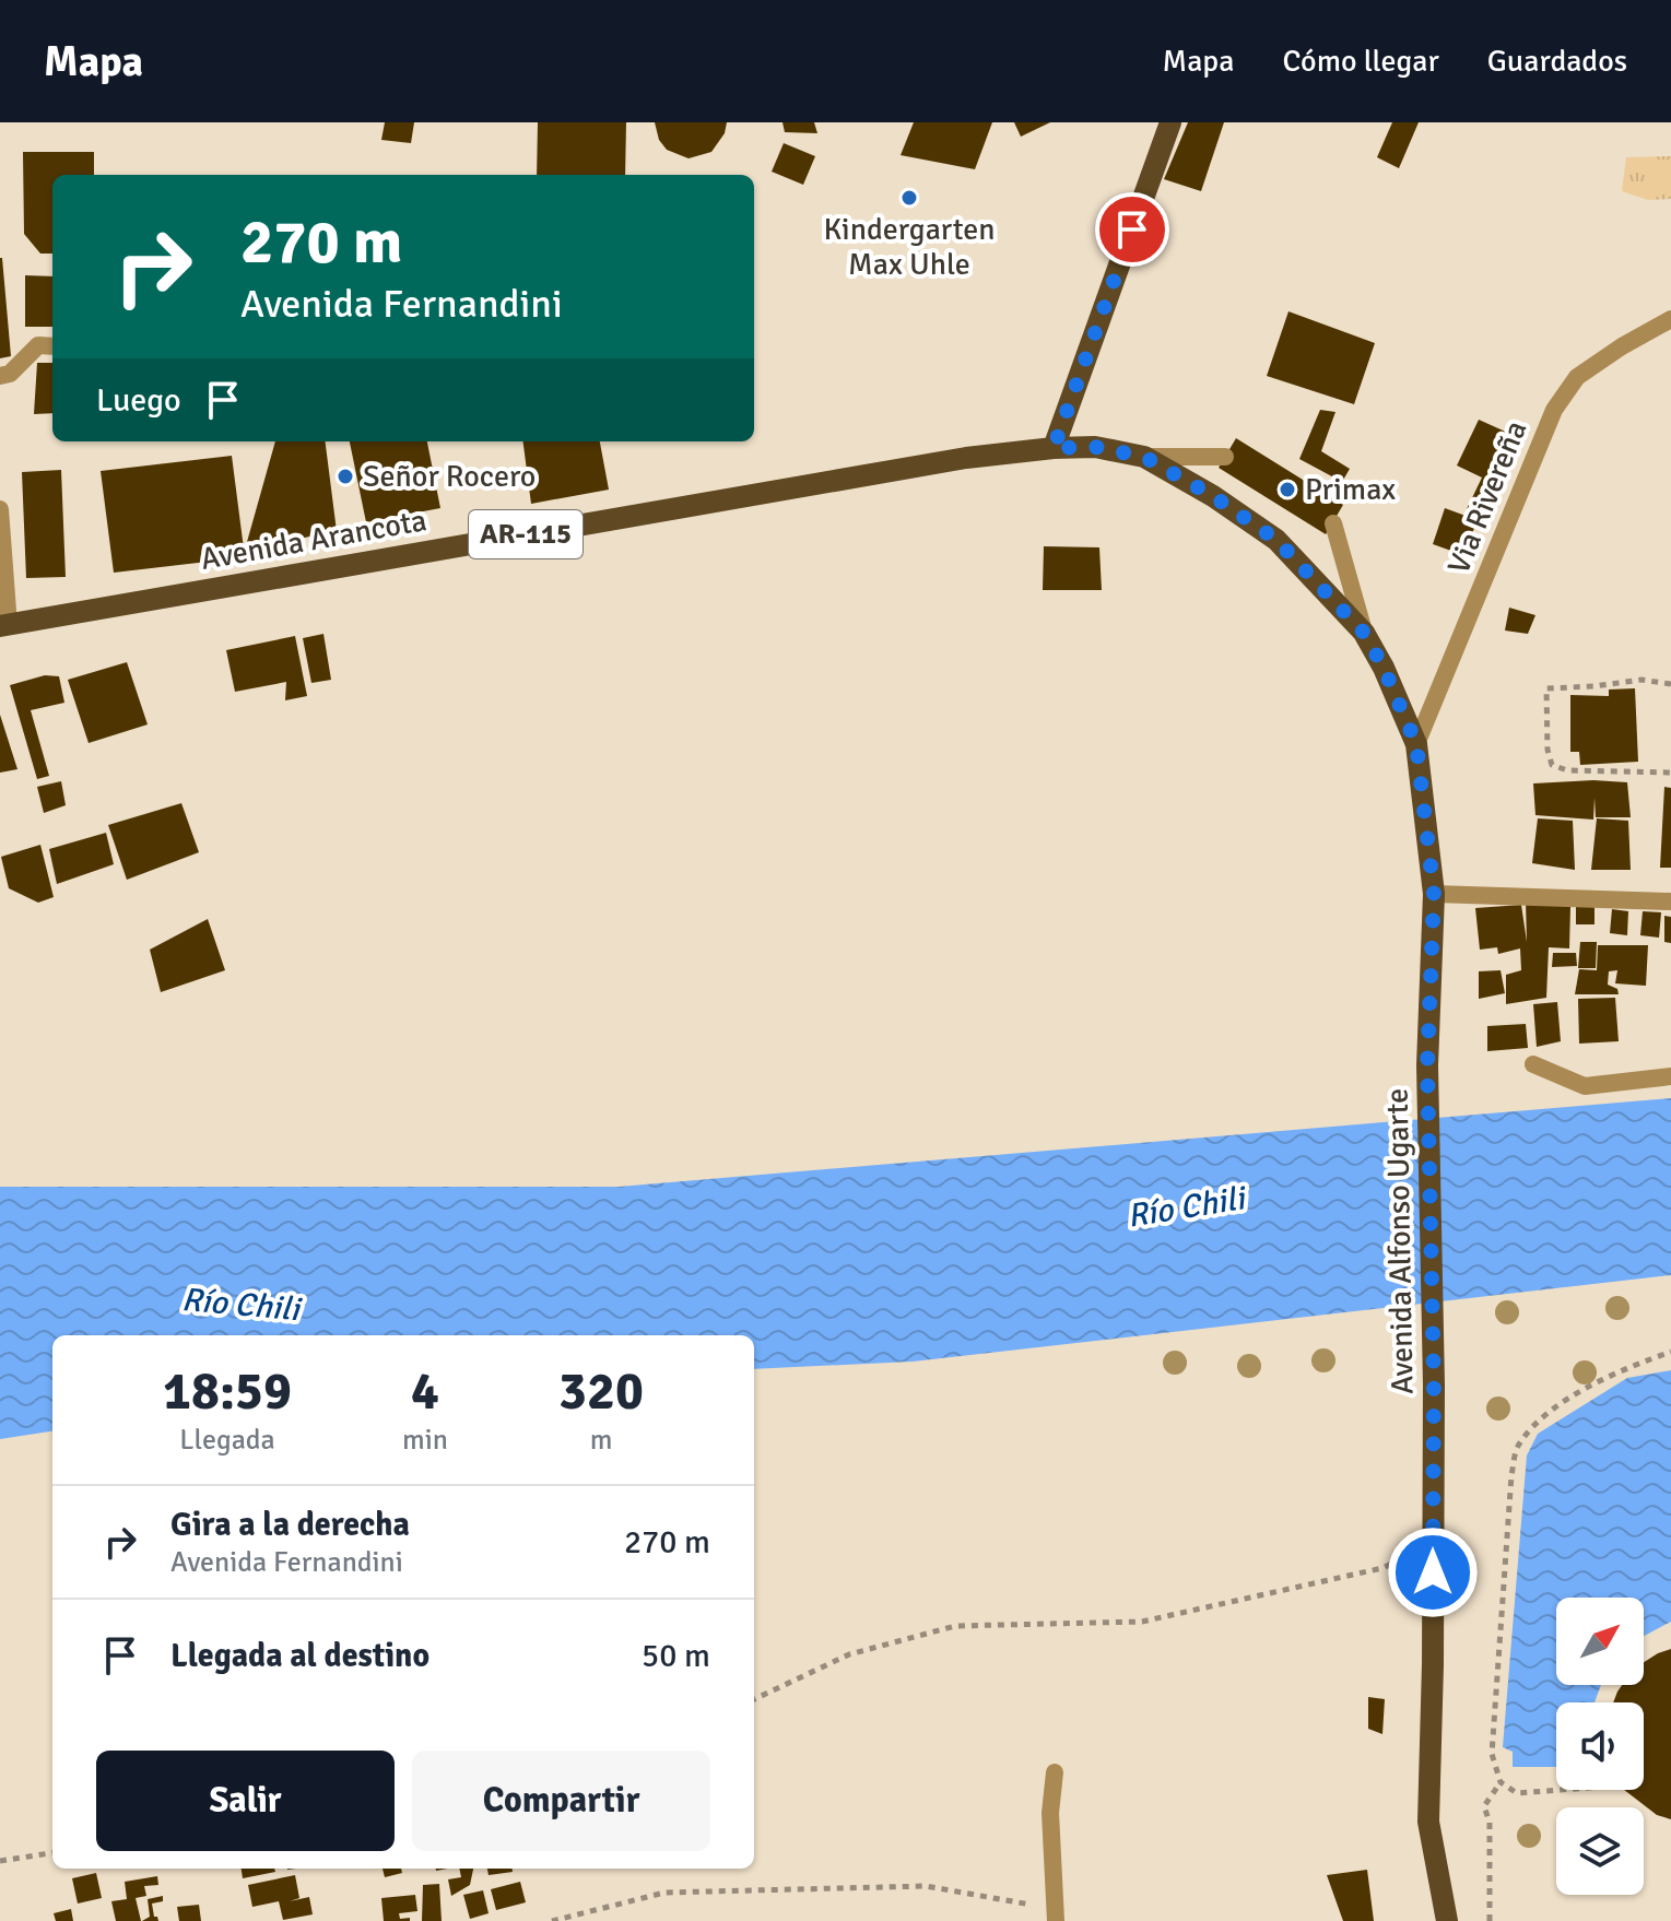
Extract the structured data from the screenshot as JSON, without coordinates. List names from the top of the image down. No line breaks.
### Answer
{"streets":{"main road":["AR-115","Avenida Arancota","Avenida Alfonso Ugarte"],"street":["Via Rivereña"]},"crossings":[["Via Rivereña","Avenida Alfonso Ugarte"],["Avenida Arancota","Avenida Alfonso Ugarte"]],"water":["Río Chili"],"places":["Kindergarten Max Uhle","Señor Rocero","Primax"],"north":"top right","page":{"header":"Mapa","nav":["Mapa","Cómo llegar","Guardados"],"turn":["270 m","Avenida Fernandini"],"then":"Luego","eta":["18:59","Llegada","4","min","320","m"],"list":[{"name":"Gira a la derecha","note":"Avenida Fernandini","value":"270 m"},{"name":"Llegada al destino","value":"50 m"}],"buttons":["Salir","Compartir"]}}
